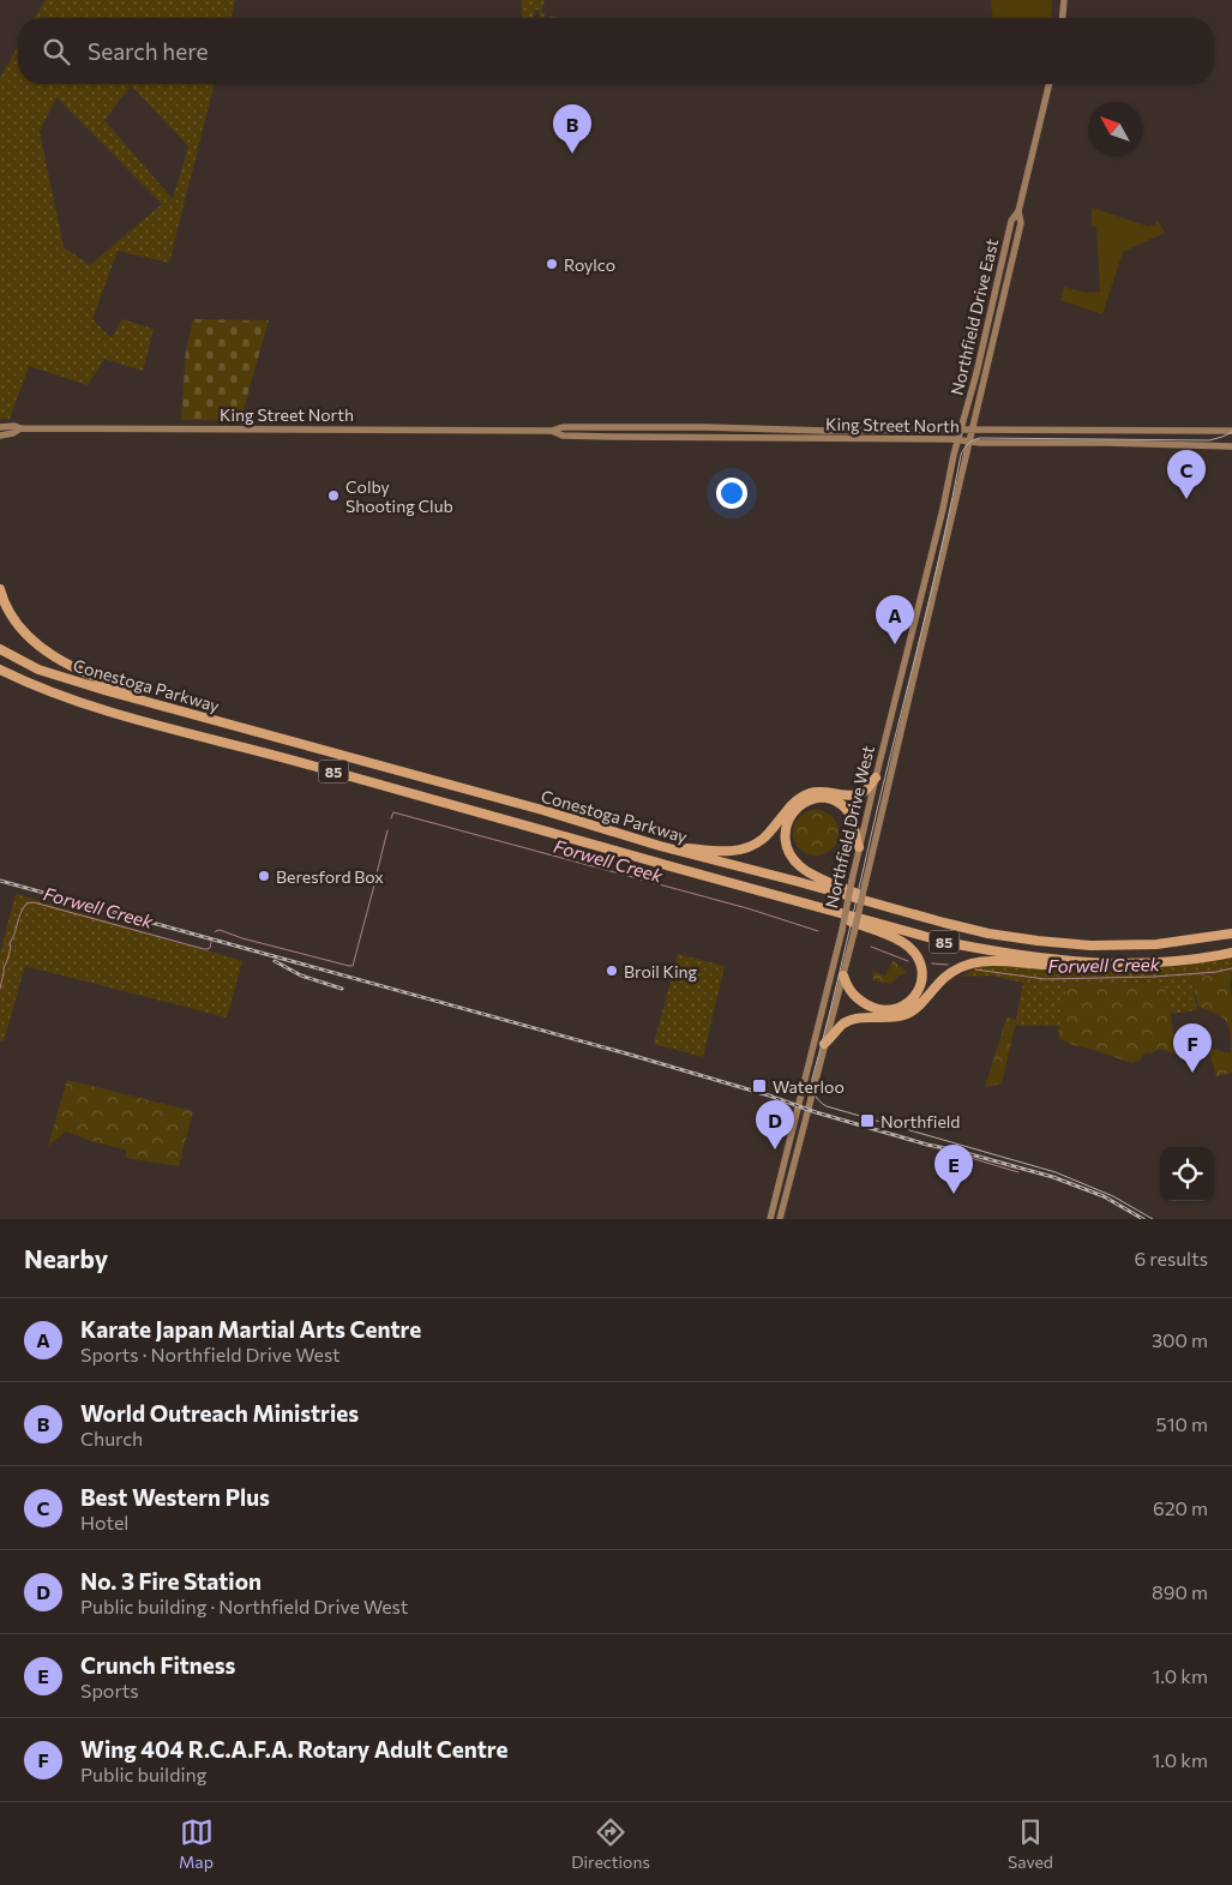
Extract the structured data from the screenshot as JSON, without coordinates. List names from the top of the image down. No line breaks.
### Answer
{"streets":{"highway":["Conestoga Parkway","85"],"main road":["Northfield Drive East","King Street North","Northfield Drive West"]},"crossings":[["Northfield Drive East","King Street North"],["Northfield Drive East","Northfield Drive West"],["King Street North","Northfield Drive West"]],"water":["Forwell Creek"],"places":{"other":["Roylco","Colby Shooting Club","Beresford Box","Broil King"],"transit":["Waterloo","Northfield"]},"north":"top left","page":{"search":"Search here","pins":["B","C","A","F","D","E"],"heading":["Nearby","6 results"],"list":[{"mark":"A","name":"Karate Japan Martial Arts Centre","note":"Sports · Northfield Drive West","value":"300 m"},{"mark":"B","name":"World Outreach Ministries","note":"Church","value":"510 m"},{"mark":"C","name":"Best Western Plus","note":"Hotel","value":"620 m"},{"mark":"D","name":"No. 3 Fire Station","note":"Public building · Northfield Drive West","value":"890 m"},{"mark":"E","name":"Crunch Fitness","note":"Sports","value":"1.0 km"},{"mark":"F","name":"Wing 404 R.C.A.F.A. Rotary Adult Centre","note":"Public building","value":"1.0 km"}],"nav":["Map","Directions","Saved"]}}
